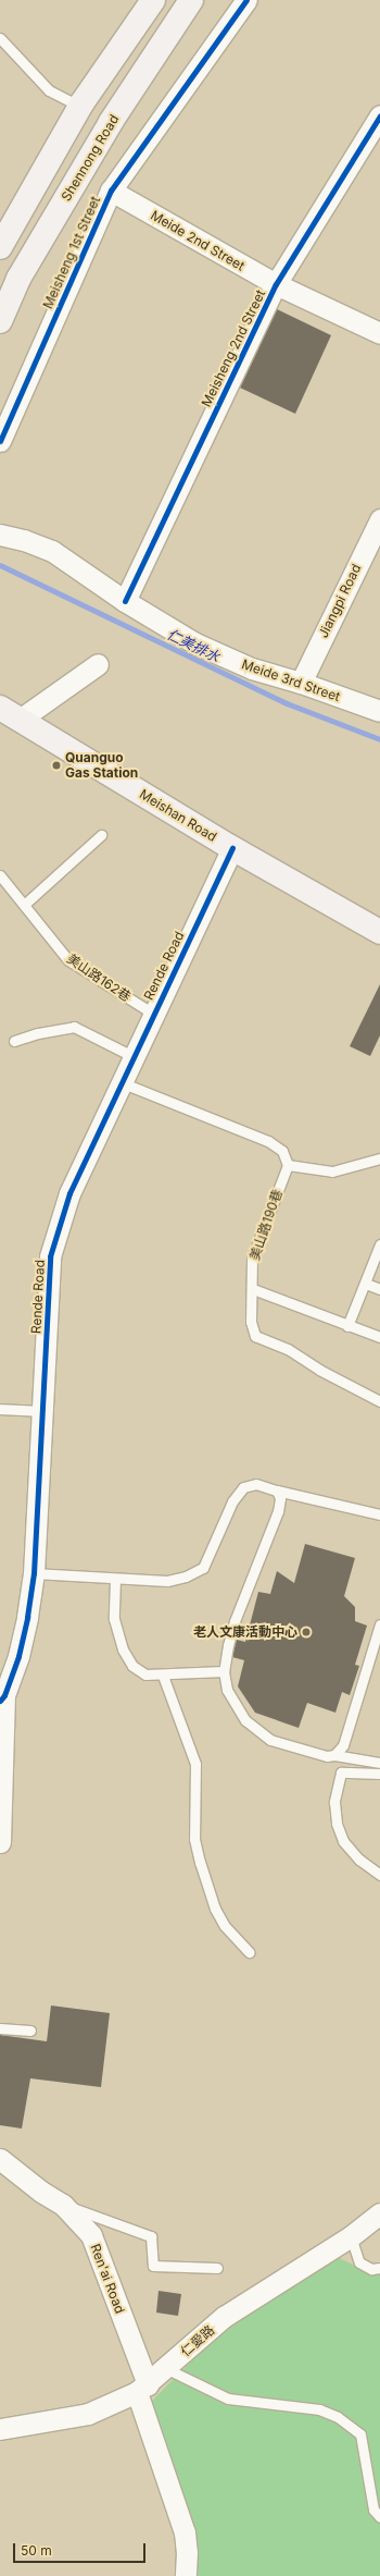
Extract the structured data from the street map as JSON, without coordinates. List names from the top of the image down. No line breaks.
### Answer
{"streets":{"street":["Shennong Road","Meide 2nd Street","Meisheng 1st Street","Meisheng 2nd Street","Jiangpi Road","Meide 3rd Street","Meishan Road","Rende Road","Ren'ai Road","仁愛路"],"lane":["美山路162巷","美山路190巷"]},"crossings":[["Meide 2nd Street","Meisheng 1st Street"],["Meide 2nd Street","Meisheng 2nd Street"],["Meisheng 2nd Street","Meide 3rd Street"],["Jiangpi Road","Meide 3rd Street"],["Meishan Road","Rende Road"],["Rende Road","美山路162巷"],["Ren'ai Road","仁愛路"]],"water":["仁美排水"],"places":["Quanguo Gas Station","老人文康活動中心"],"scale_bar":"50 m"}
